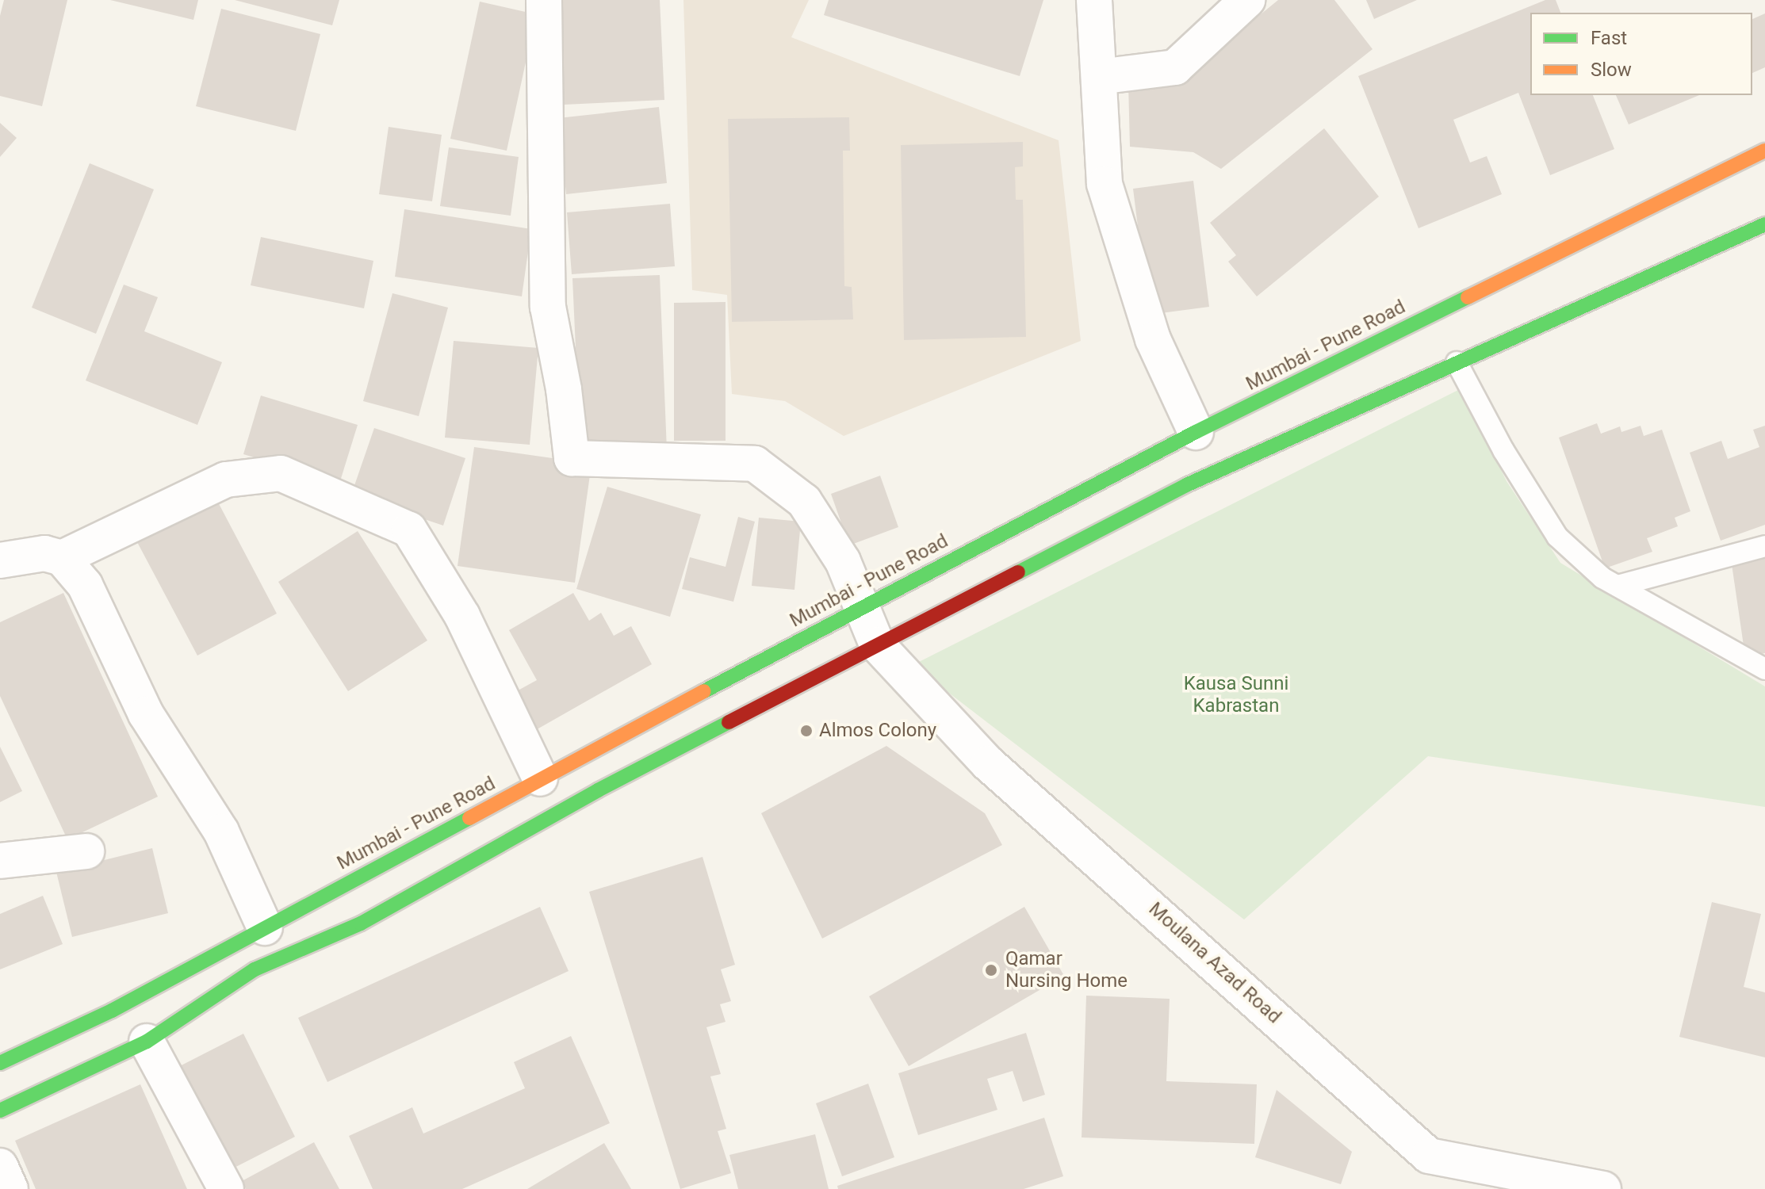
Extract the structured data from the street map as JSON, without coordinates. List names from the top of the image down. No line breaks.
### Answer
{"streets":{"main road":["Mumbai - Pune Road"],"street":["Moulana Azad Road"]},"parks":["Kausa Sunni Kabrastan"],"places":["Almos Colony","Qamar Nursing Home"],"legend":["Fast","Slow"]}
